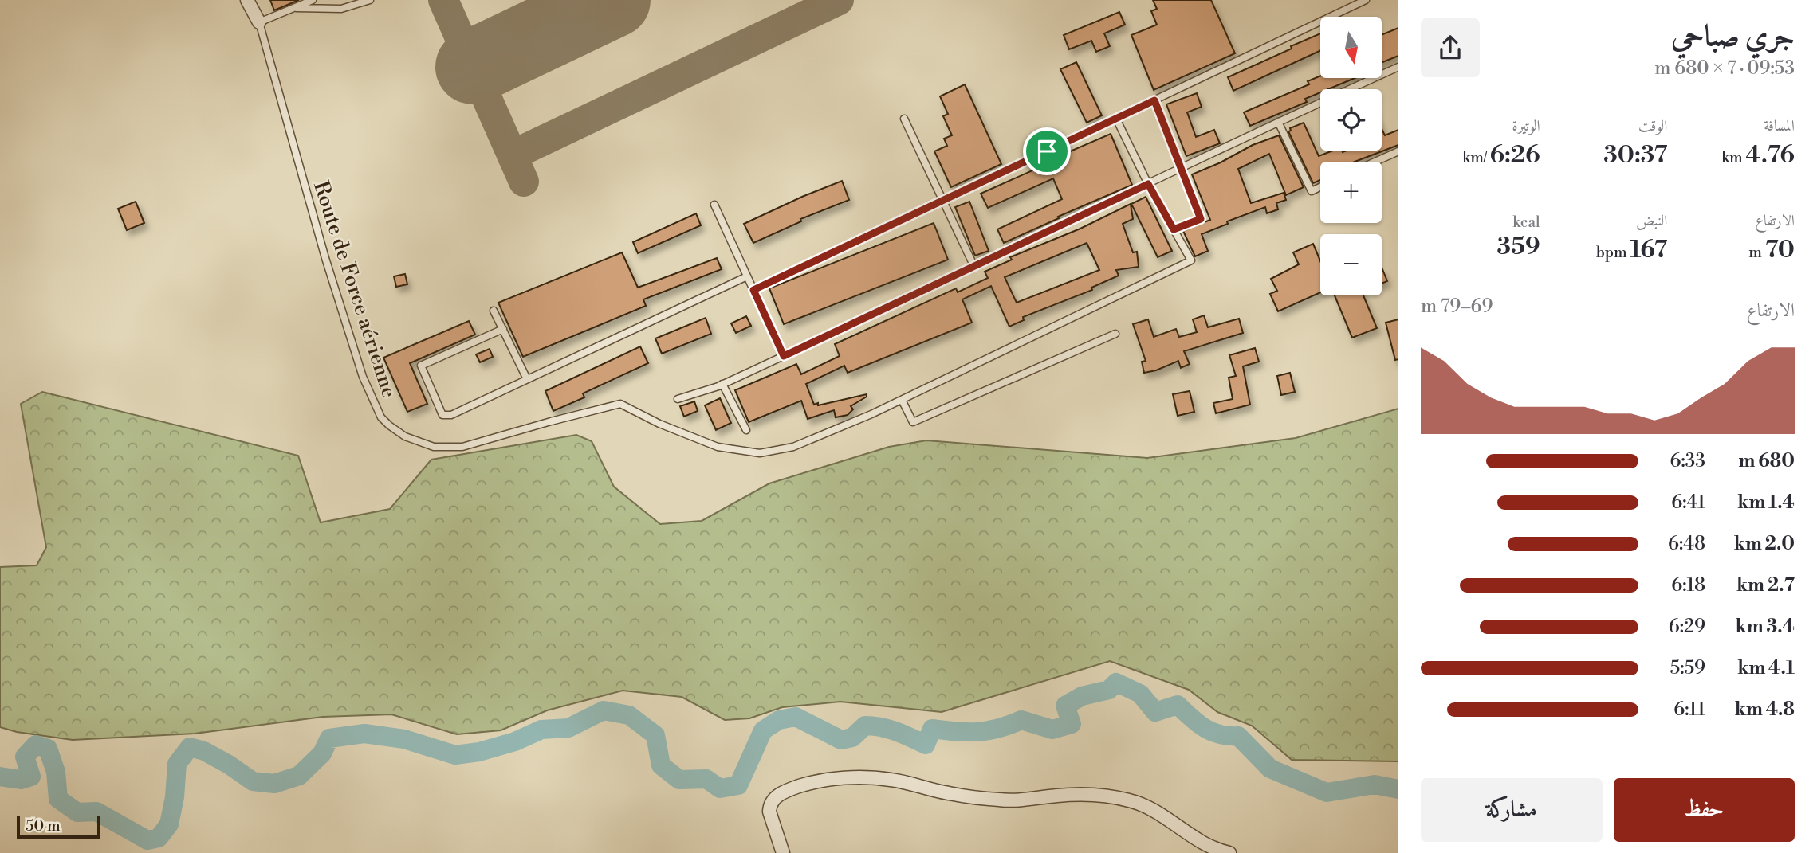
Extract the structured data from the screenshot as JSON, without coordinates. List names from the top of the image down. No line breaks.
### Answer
{"streets":{"lane":["Route de Force aérienne"]},"scale_bar":"50 m","north":"bottom","page":{"heading":["جري صباحي","09:53 · 7 × 680 m"],"map_buttons":["+","−"],"stats":[["المسافة","4.76 km"],["الوقت","30:37"],["الوتيرة","6:26 /km"],["الارتفاع","70 m"],["النبض","167 bpm"],["kcal","359"]],"chart":["الارتفاع","69–79 m"],"list":[{"name":"680 m","note":"6:33"},{"name":"1.4 km","note":"6:41"},{"name":"2.0 km","note":"6:48"},{"name":"2.7 km","note":"6:18"},{"name":"3.4 km","note":"6:29"},{"name":"4.1 km","note":"5:59"},{"name":"4.8 km","note":"6:11"}],"buttons":["حفظ","مشاركة"],"scale":"50 m"}}
